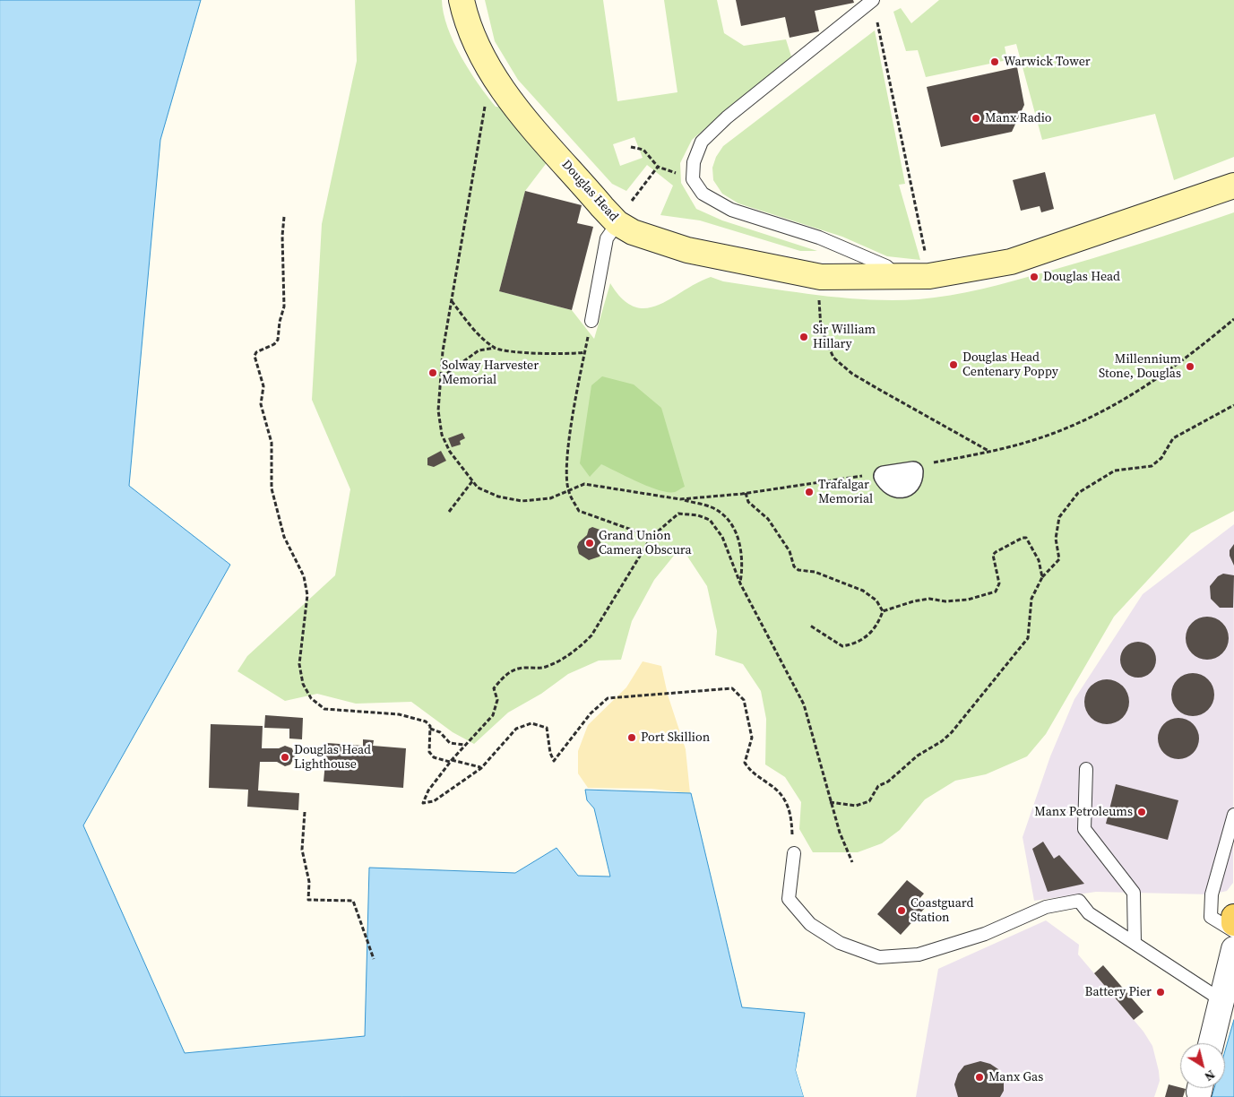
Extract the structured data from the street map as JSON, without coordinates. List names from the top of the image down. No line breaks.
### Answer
{"streets":{"main road":["Douglas Head"]},"places":["Warwick Tower","Manx Radio","Douglas Head","Sir William Hillary","Douglas Head Centenary Poppy","Millennium Stone, Douglas","Solway Harvester Memorial","Trafalgar Memorial","Grand Union Camera Obscura","Port Skillion","Douglas Head Lighthouse","Manx Petroleums","Coastguard Station","Battery Pier","Manx Gas"],"north":"bottom right"}
